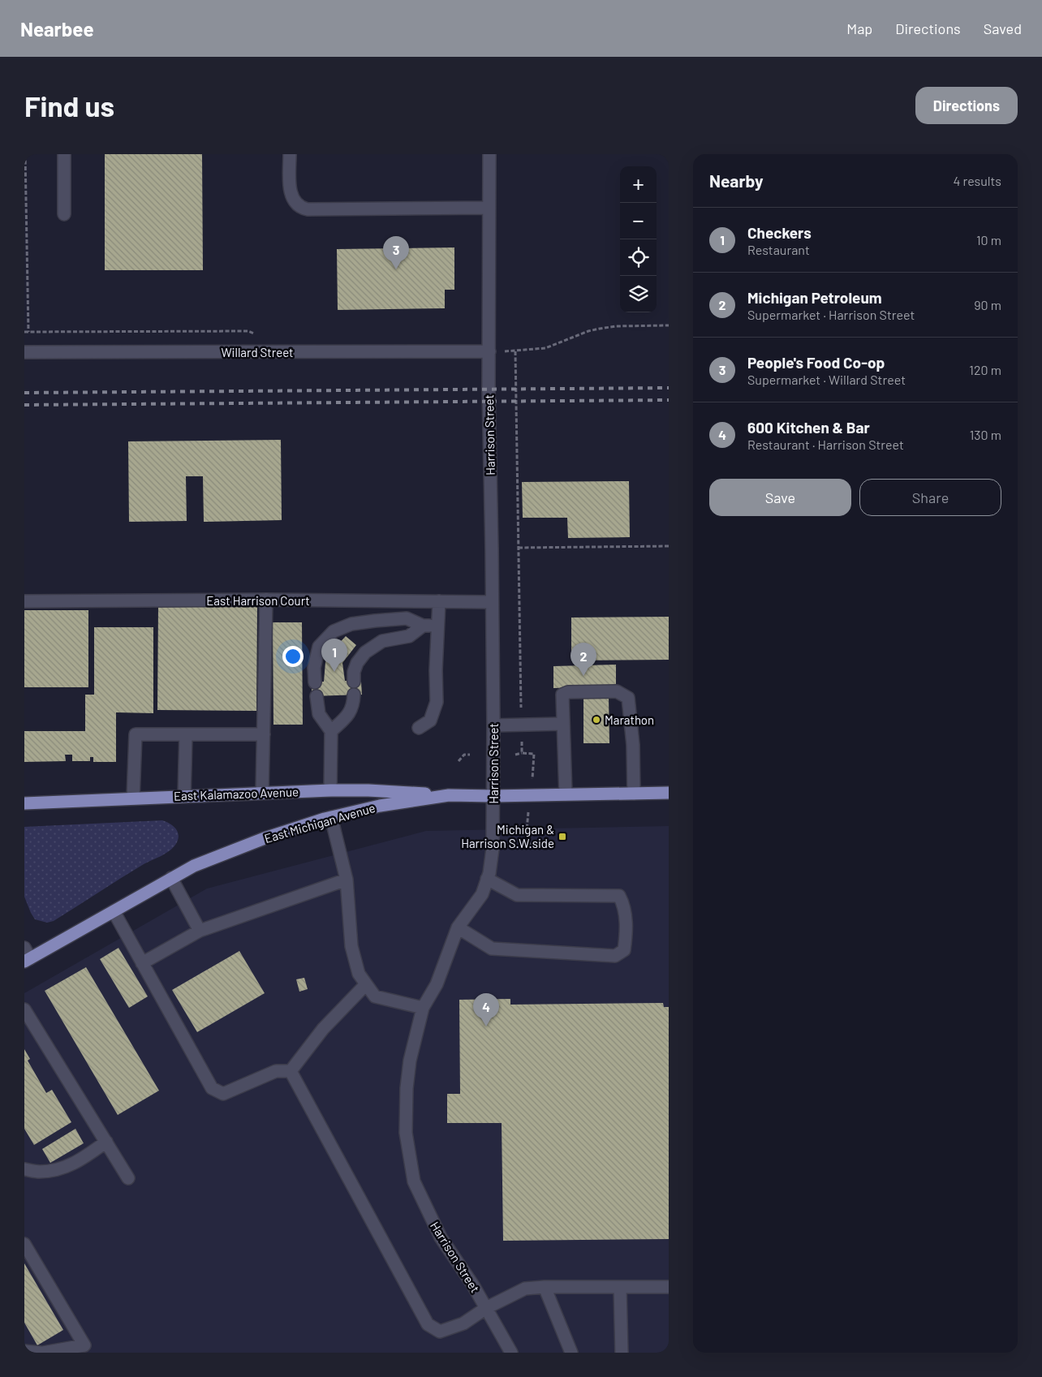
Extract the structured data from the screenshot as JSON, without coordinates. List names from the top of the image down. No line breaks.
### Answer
{"streets":{"main road":["East Kalamazoo Avenue","East Michigan Avenue"],"street":["Willard Street","Harrison Street","East Harrison Court"]},"crossings":[["Willard Street","Harrison Street"],["Harrison Street","East Harrison Court"],["Harrison Street","East Michigan Avenue"],["East Kalamazoo Avenue","East Michigan Avenue"]],"places":{"other":["Marathon"],"transit":["Michigan & Harrison S.W.side"]},"page":{"header":"Nearbee","nav":["Map","Directions","Saved"],"buttons":["Directions",["Save","Share"]],"title":"Find us","heading":["Nearby","4 results"],"map_buttons":["+","−"],"list":[{"mark":"1","name":"Checkers","note":"Restaurant","value":"10 m"},{"mark":"2","name":"Michigan Petroleum","note":"Supermarket · Harrison Street","value":"90 m"},{"mark":"3","name":"People's Food Co-op","note":"Supermarket · Willard Street","value":"120 m"},{"mark":"4","name":"600 Kitchen & Bar","note":"Restaurant · Harrison Street","value":"130 m"}],"pins":["3","1","2","4"]}}
